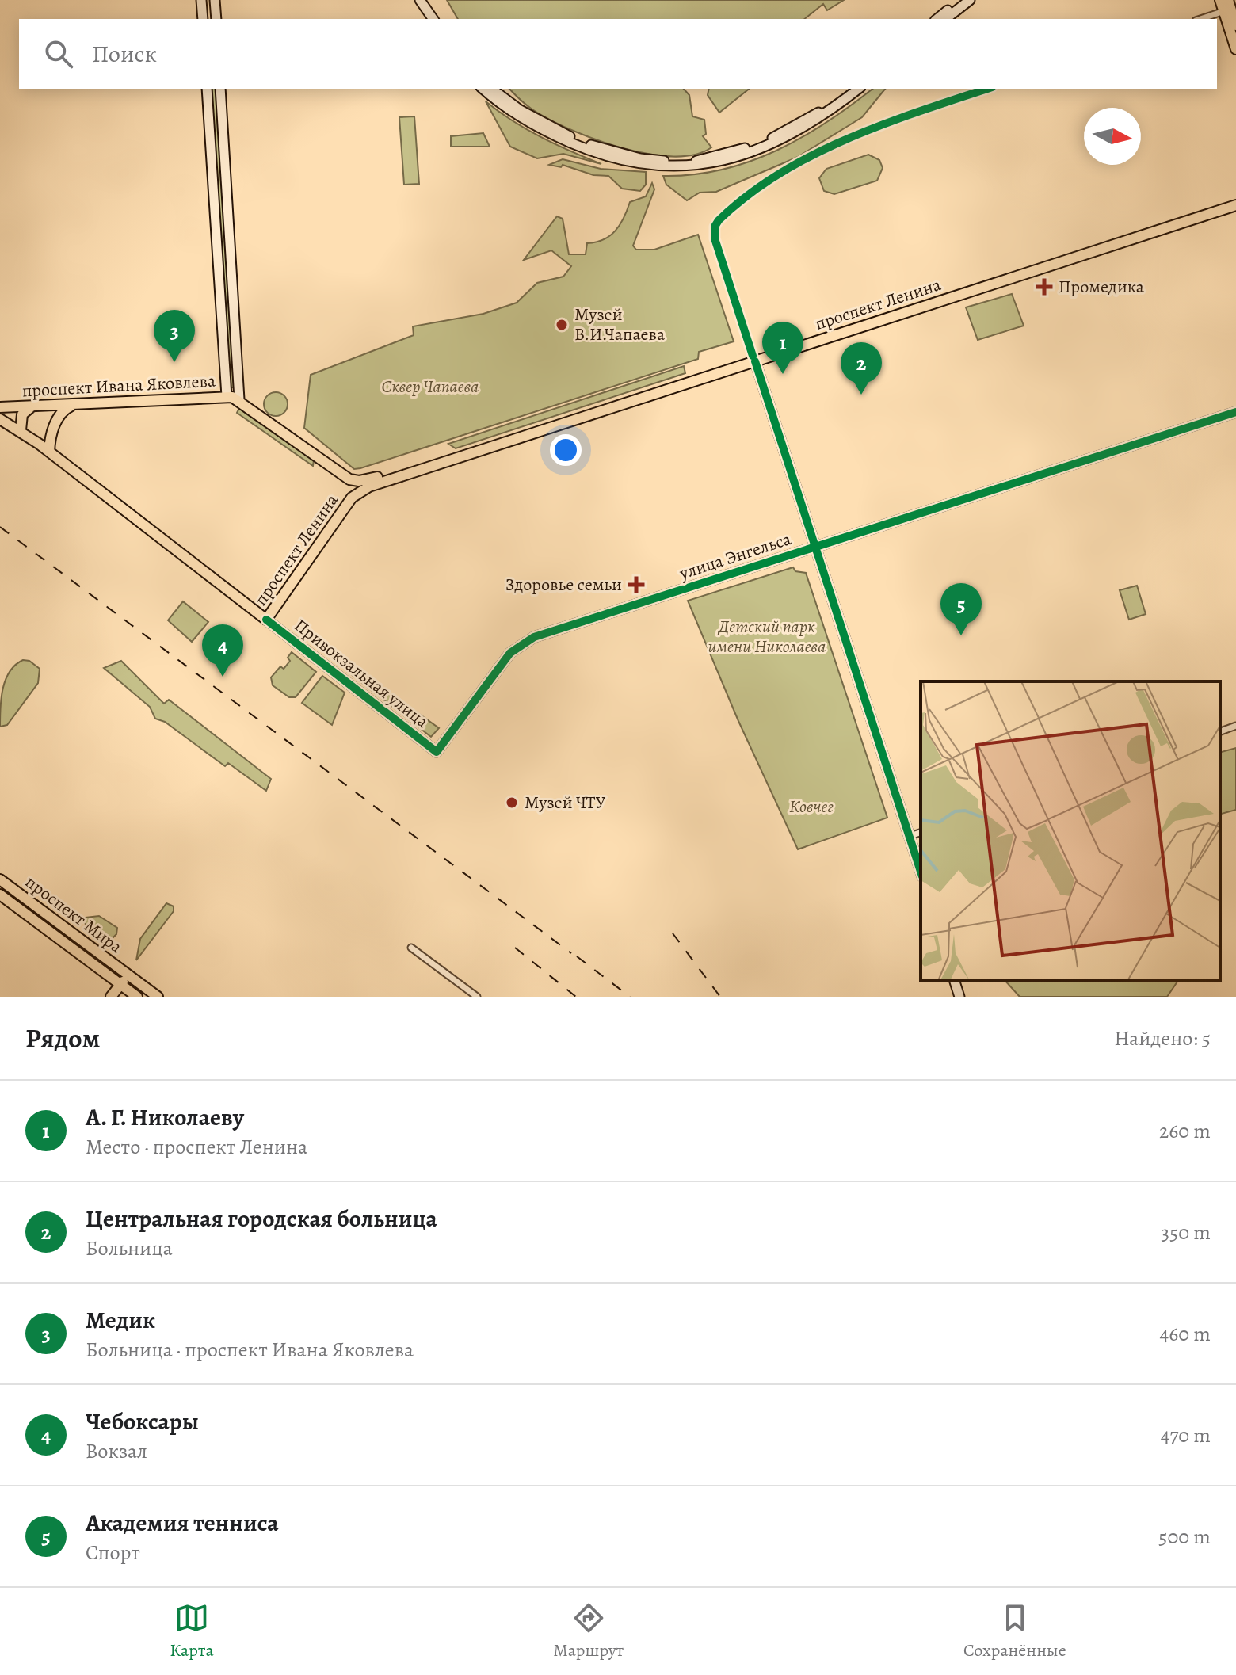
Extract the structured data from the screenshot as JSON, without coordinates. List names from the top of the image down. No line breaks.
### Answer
{"streets":{"main road":["проспект Ленина","проспект Ивана Яковлева","Привокзальная улица","проспект Мира"],"street":["улица Энгельса"]},"crossings":[["проспект Ленина","проспект Ивана Яковлева"],["проспект Ленина","Привокзальная улица"],["проспект Ивана Яковлева","Привокзальная улица"],["улица Энгельса","Привокзальная улица"]],"parks":["Сквер Чапаева","Детский парк имени Николаева","Ковчег"],"places":{"health":["Промедика","Здоровье семьи"],"other":["Музей В.И.Чапаева","Музей ЧТУ"]},"north":"right","page":{"search":"Поиск","pins":["3","1","2","5","4"],"heading":["Рядом","Найдено: 5"],"list":[{"mark":"1","name":"А. Г. Николаеву","note":"Место · проспект Ленина","value":"260 m"},{"mark":"2","name":"Центральная городская больница","note":"Больница","value":"350 m"},{"mark":"3","name":"Медик","note":"Больница · проспект Ивана Яковлева","value":"460 m"},{"mark":"4","name":"Чебоксары","note":"Вокзал","value":"470 m"},{"mark":"5","name":"Академия тенниса","note":"Спорт","value":"500 m"}],"nav":["Карта","Маршрут","Сохранённые"]}}
